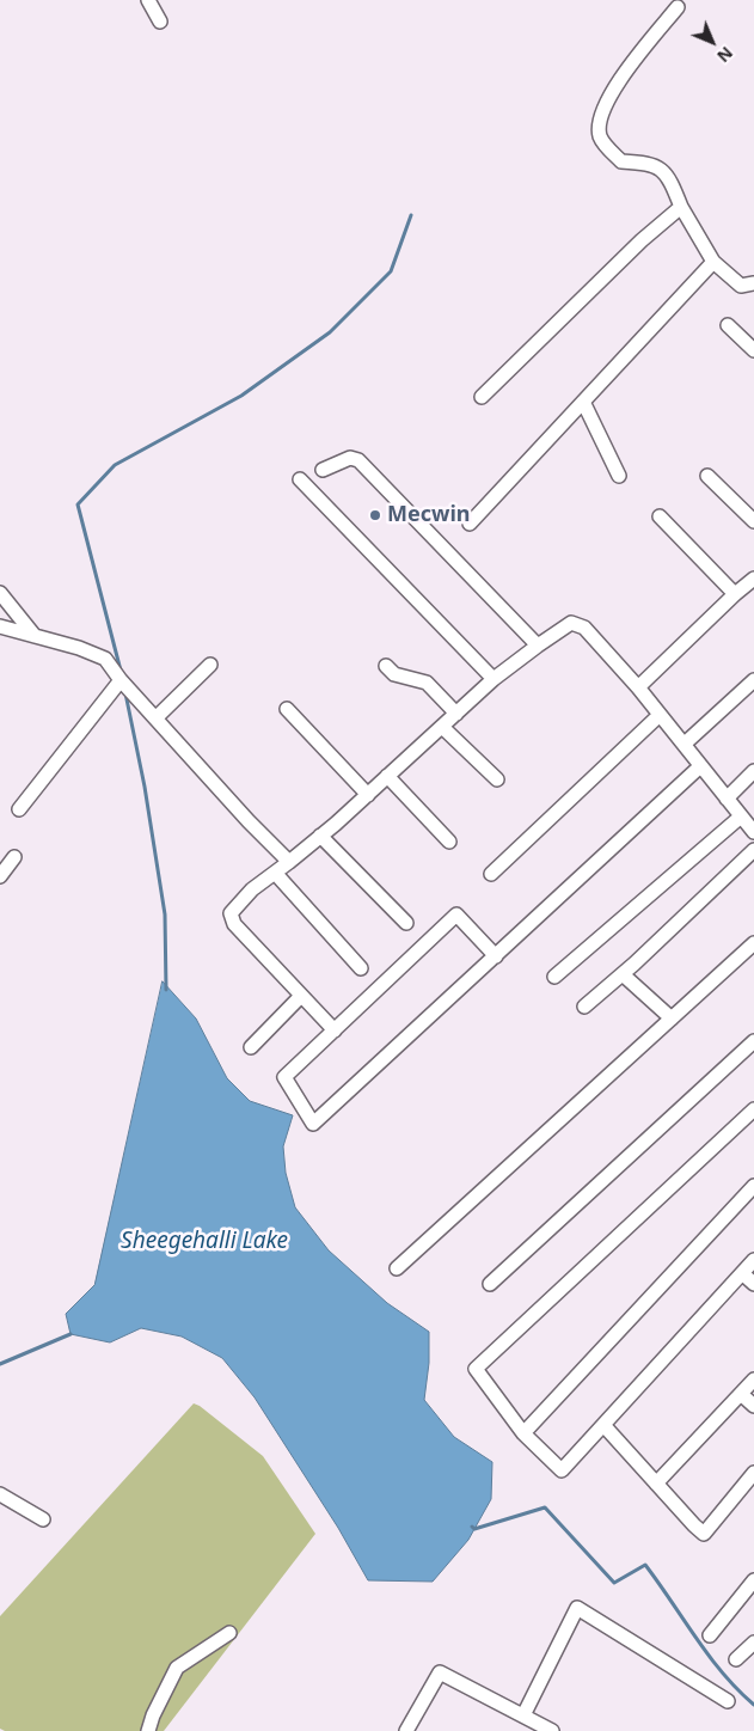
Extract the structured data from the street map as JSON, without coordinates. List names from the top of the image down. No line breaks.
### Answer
{"water":["Sheegehalli Lake"],"places":["Mecwin"],"north":"bottom right"}
